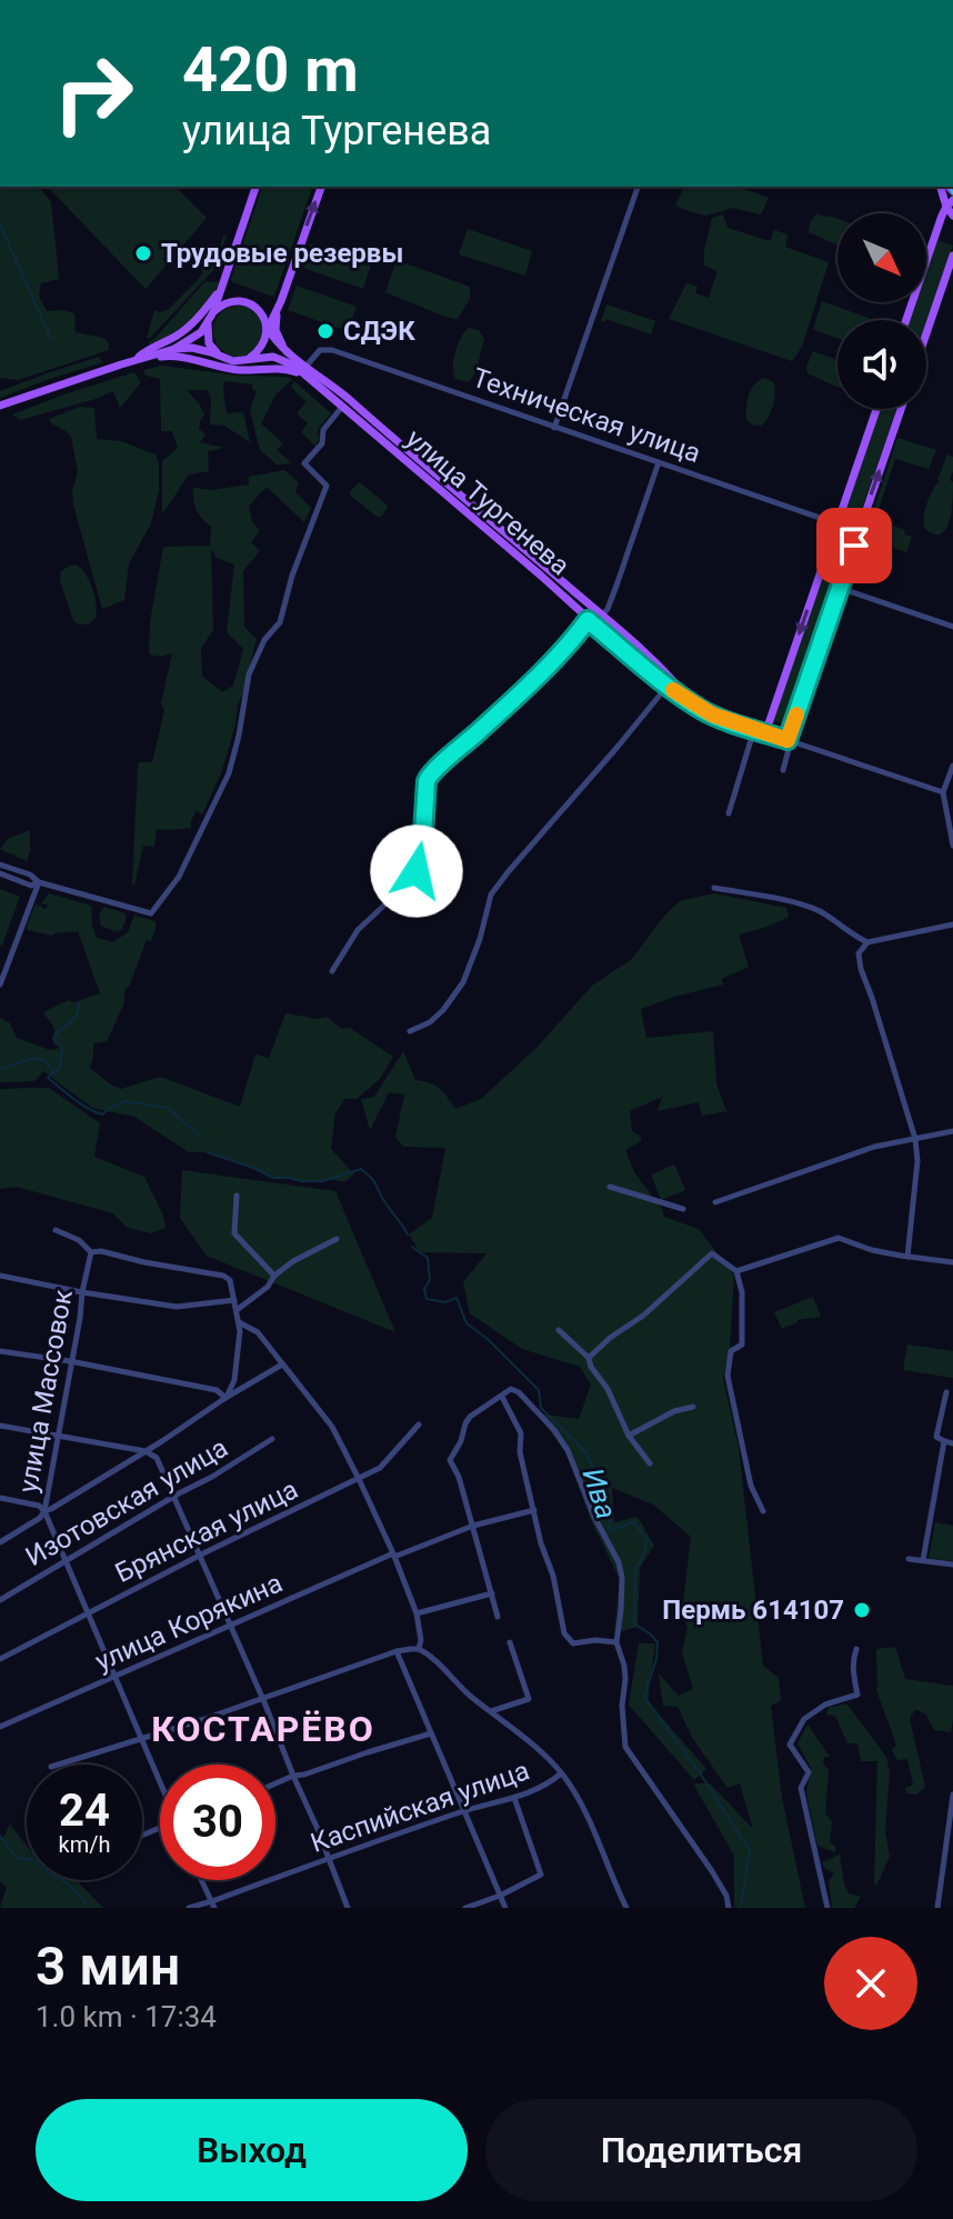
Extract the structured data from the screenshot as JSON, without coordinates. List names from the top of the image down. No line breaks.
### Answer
{"streets":{"main road":["улица Тургенева"],"street":["Техническая улица","улица Массовок","Изотовская улица","Брянская улица","улица Корякина","Каспийская улица"]},"crossings":[["Техническая улица","улица Тургенева"],["улица Массовок","Изотовская улица"],["улица Массовок","Брянская улица"],["улица Массовок","улица Корякина"]],"districts":["КОСТАРЁВО"],"water":["Ива"],"places":["Трудовые резервы","СДЭК","Пермь 614107"],"north":"bottom right","page":{"turn":["420 m","улица Тургенева"],"speed":"24 km/h","limit":"30","heading":["3 мин","1.0 km · 17:34"],"buttons":["Выход","Поделиться"]}}
